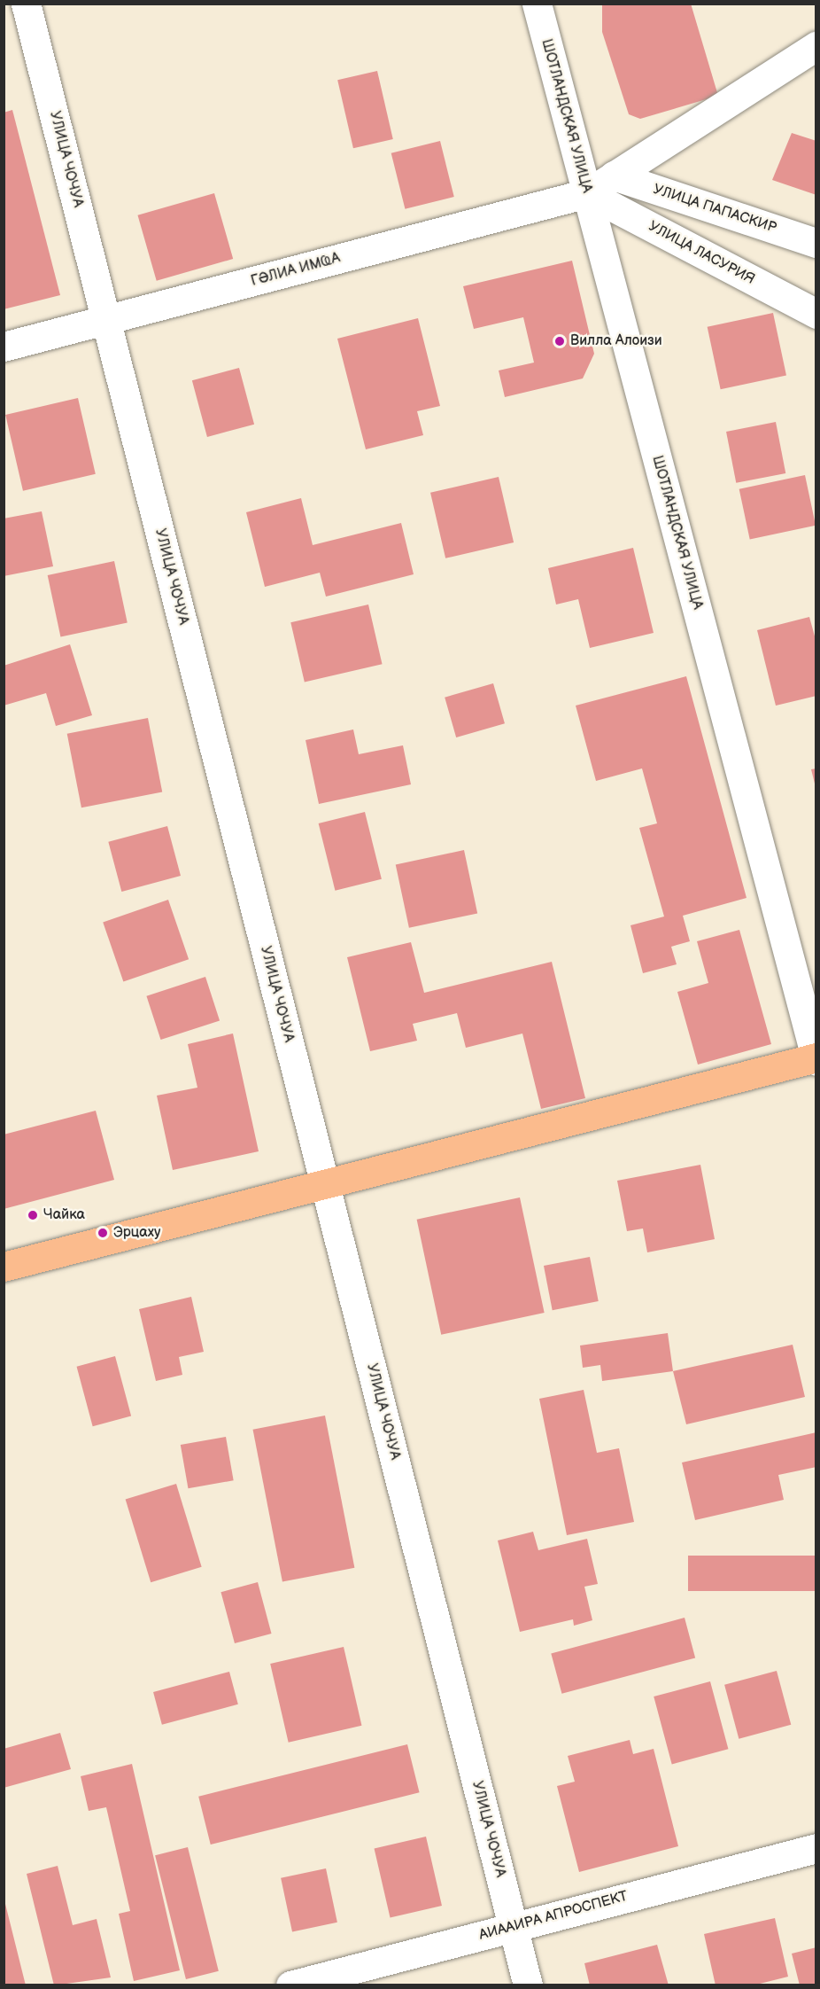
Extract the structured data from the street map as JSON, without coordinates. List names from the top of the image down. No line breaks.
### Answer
{"streets":{"street":["ШОТЛАНДСКАЯ УЛИЦА","УЛИЦА ЧОЧУА","УЛИЦА ПАПАСКИР","УЛИЦА ЛАСУРИЯ","ГӘЛИА ИМҨА","АИААИРА АПРОСПЕКТ"]},"crossings":[["ШОТЛАНДСКАЯ УЛИЦА","УЛИЦА ЛАСУРИЯ"],["ШОТЛАНДСКАЯ УЛИЦА","ГӘЛИА ИМҨА"],["УЛИЦА ЧОЧУА","ГӘЛИА ИМҨА"],["УЛИЦА ЧОЧУА","АИААИРА АПРОСПЕКТ"],["УЛИЦА ПАПАСКИР","ГӘЛИА ИМҨА"],["УЛИЦА ЛАСУРИЯ","ГӘЛИА ИМҨА"]],"places":["Вилла Алоизи","Чайка","Эрцаху"]}
